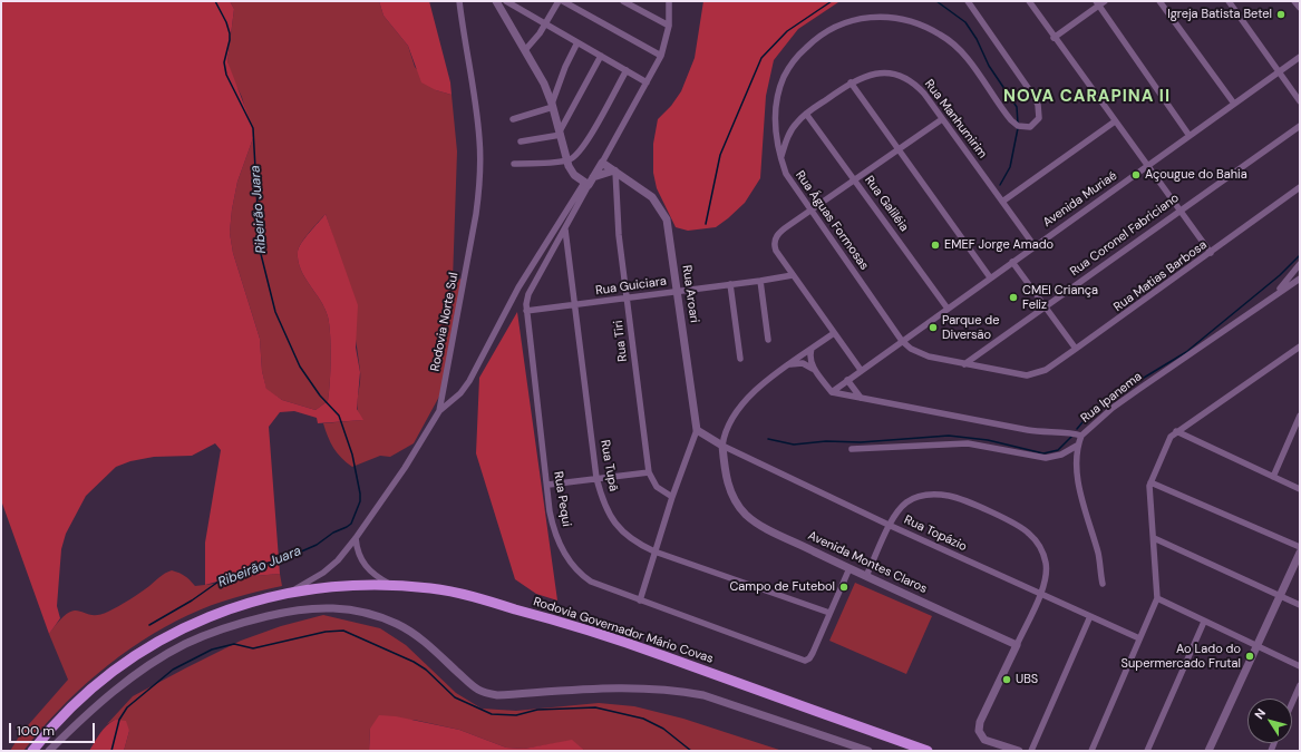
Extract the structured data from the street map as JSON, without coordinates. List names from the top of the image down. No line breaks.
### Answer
{"streets":{"main road":["Rodovia Governador Mário Covas"],"street":["Rua Manhumirim","Avenida Muriaé","Rua Galiléia","Rua Águas Formosas","Rua Coronel Fabriciano","Rua Matias Barbosa","Rua Guiciara","Rua Aroari","Rodovia Norte Sul","Rua Tiri","Rua Ipanema","Rua Tupã","Rua Pequi","Rua Topázio","Avenida Montes Claros"]},"crossings":[["Rua Manhumirim","Avenida Muriaé"],["Rua Manhumirim","Rua Galiléia"],["Rua Manhumirim","Rua Águas Formosas"],["Avenida Muriaé","Rua Galiléia"],["Avenida Muriaé","Rua Águas Formosas"],["Avenida Muriaé","Rua Matias Barbosa"],["Avenida Muriaé","Rua Ipanema"],["Rua Águas Formosas","Rua Matias Barbosa"],["Rua Coronel Fabriciano","Rua Matias Barbosa"],["Rua Guiciara","Rua Aroari"],["Rua Guiciara","Rua Tiri"],["Rua Guiciara","Rua Tupã"],["Rua Guiciara","Rua Pequi"],["Rua Aroari","Rua Tiri"],["Rodovia Norte Sul","Rodovia Governador Mário Covas"],["Rua Tupã","Rua Pequi"],["Rua Topázio","Avenida Montes Claros"]],"districts":["NOVA CARAPINA II"],"water":["Ribeirão Juara"],"places":["Igreja Batista Betel","Açougue do Bahia","EMEF Jorge Amado","CMEI Criança Feliz","Parque de Diversão","Campo de Futebol","Ao Lado do Supermercado Frutal","UBS"],"scale_bar":"100 m","north":"top left"}
